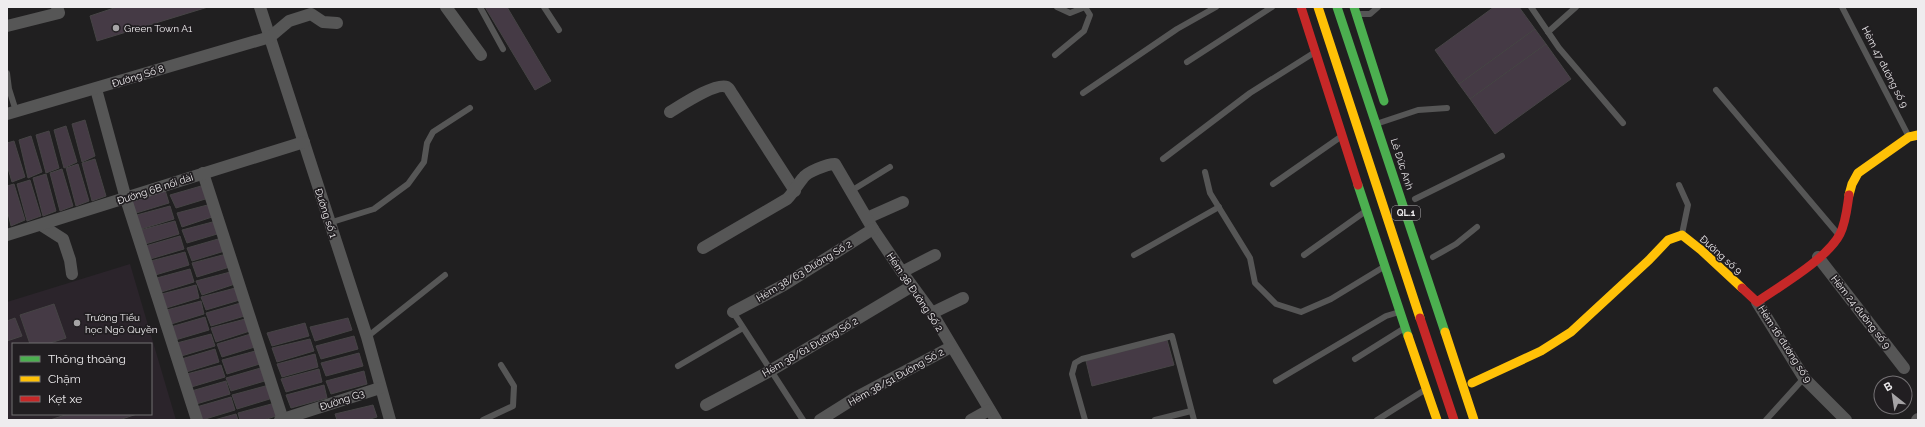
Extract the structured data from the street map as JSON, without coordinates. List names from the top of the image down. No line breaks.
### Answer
{"streets":{"main road":["Lê Đức Anh","QL.1","Đường số 9"],"street":["Đường Số 8","Đường 6B nối dài","Đường số 1","Hẻm 38/63 Đường Số 2","Hẻm 38 Đường Số 2","Hẻm 24 đường số 9","Hẻm 16 đường số 9","Hẻm 38/61 Đường Số 2","Hẻm 38/51 Đường Số 2","Đường G3"],"lane":["Hẻm 47 đường số 9"]},"crossings":[["Đường Số 8","Đường số 1"],["Đường 6B nối dài","Đường số 1"],["Đường số 1","Đường G3"],["Đường số 9","Hẻm 16 đường số 9"],["Hẻm 38/63 Đường Số 2","Hẻm 38 Đường Số 2"],["Hẻm 38 Đường Số 2","Hẻm 38/61 Đường Số 2"],["Hẻm 38 Đường Số 2","Hẻm 38/51 Đường Số 2"]],"places":["Green Town A1","Trường Tiểu học Ngô Quyền"],"legend":["Thông thoáng","Chậm","Kẹt xe"],"north":"top left"}
